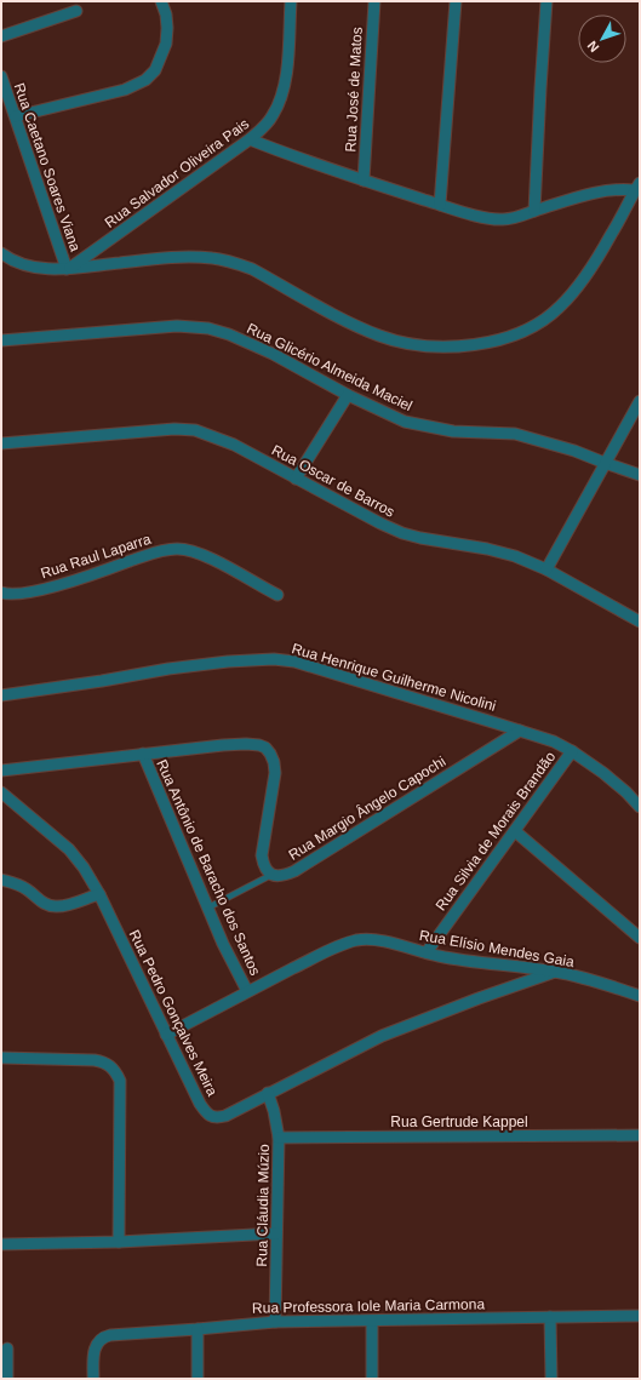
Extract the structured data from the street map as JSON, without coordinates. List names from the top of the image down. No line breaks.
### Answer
{"streets":{"street":["Rua José de Matos","Rua Caetano Soares Viana","Rua Salvador Oliveira Pais","Rua Glicério Almeida Maciel","Rua Oscar de Barros","Rua Raul Laparra","Rua Henrique Guilherme Nicolini","Rua Margio Ângelo Capochi","Rua Silvia de Morais Brandão","Rua Antônio de Baracho dos Santos","Rua Elísio Mendes Gaia","Rua Pedro Gonçalves Meira","Rua Gertrude Kappel","Rua Cláudia Múzio","Rua Professora Iole Maria Carmona"]},"crossings":[["Rua Caetano Soares Viana","Rua Salvador Oliveira Pais"],["Rua Henrique Guilherme Nicolini","Rua Margio Ângelo Capochi"],["Rua Henrique Guilherme Nicolini","Rua Silvia de Morais Brandão"],["Rua Silvia de Morais Brandão","Rua Elísio Mendes Gaia"],["Rua Antônio de Baracho dos Santos","Rua Elísio Mendes Gaia"],["Rua Elísio Mendes Gaia","Rua Pedro Gonçalves Meira"],["Rua Pedro Gonçalves Meira","Rua Cláudia Múzio"],["Rua Gertrude Kappel","Rua Cláudia Múzio"],["Rua Cláudia Múzio","Rua Professora Iole Maria Carmona"]],"north":"bottom left"}
